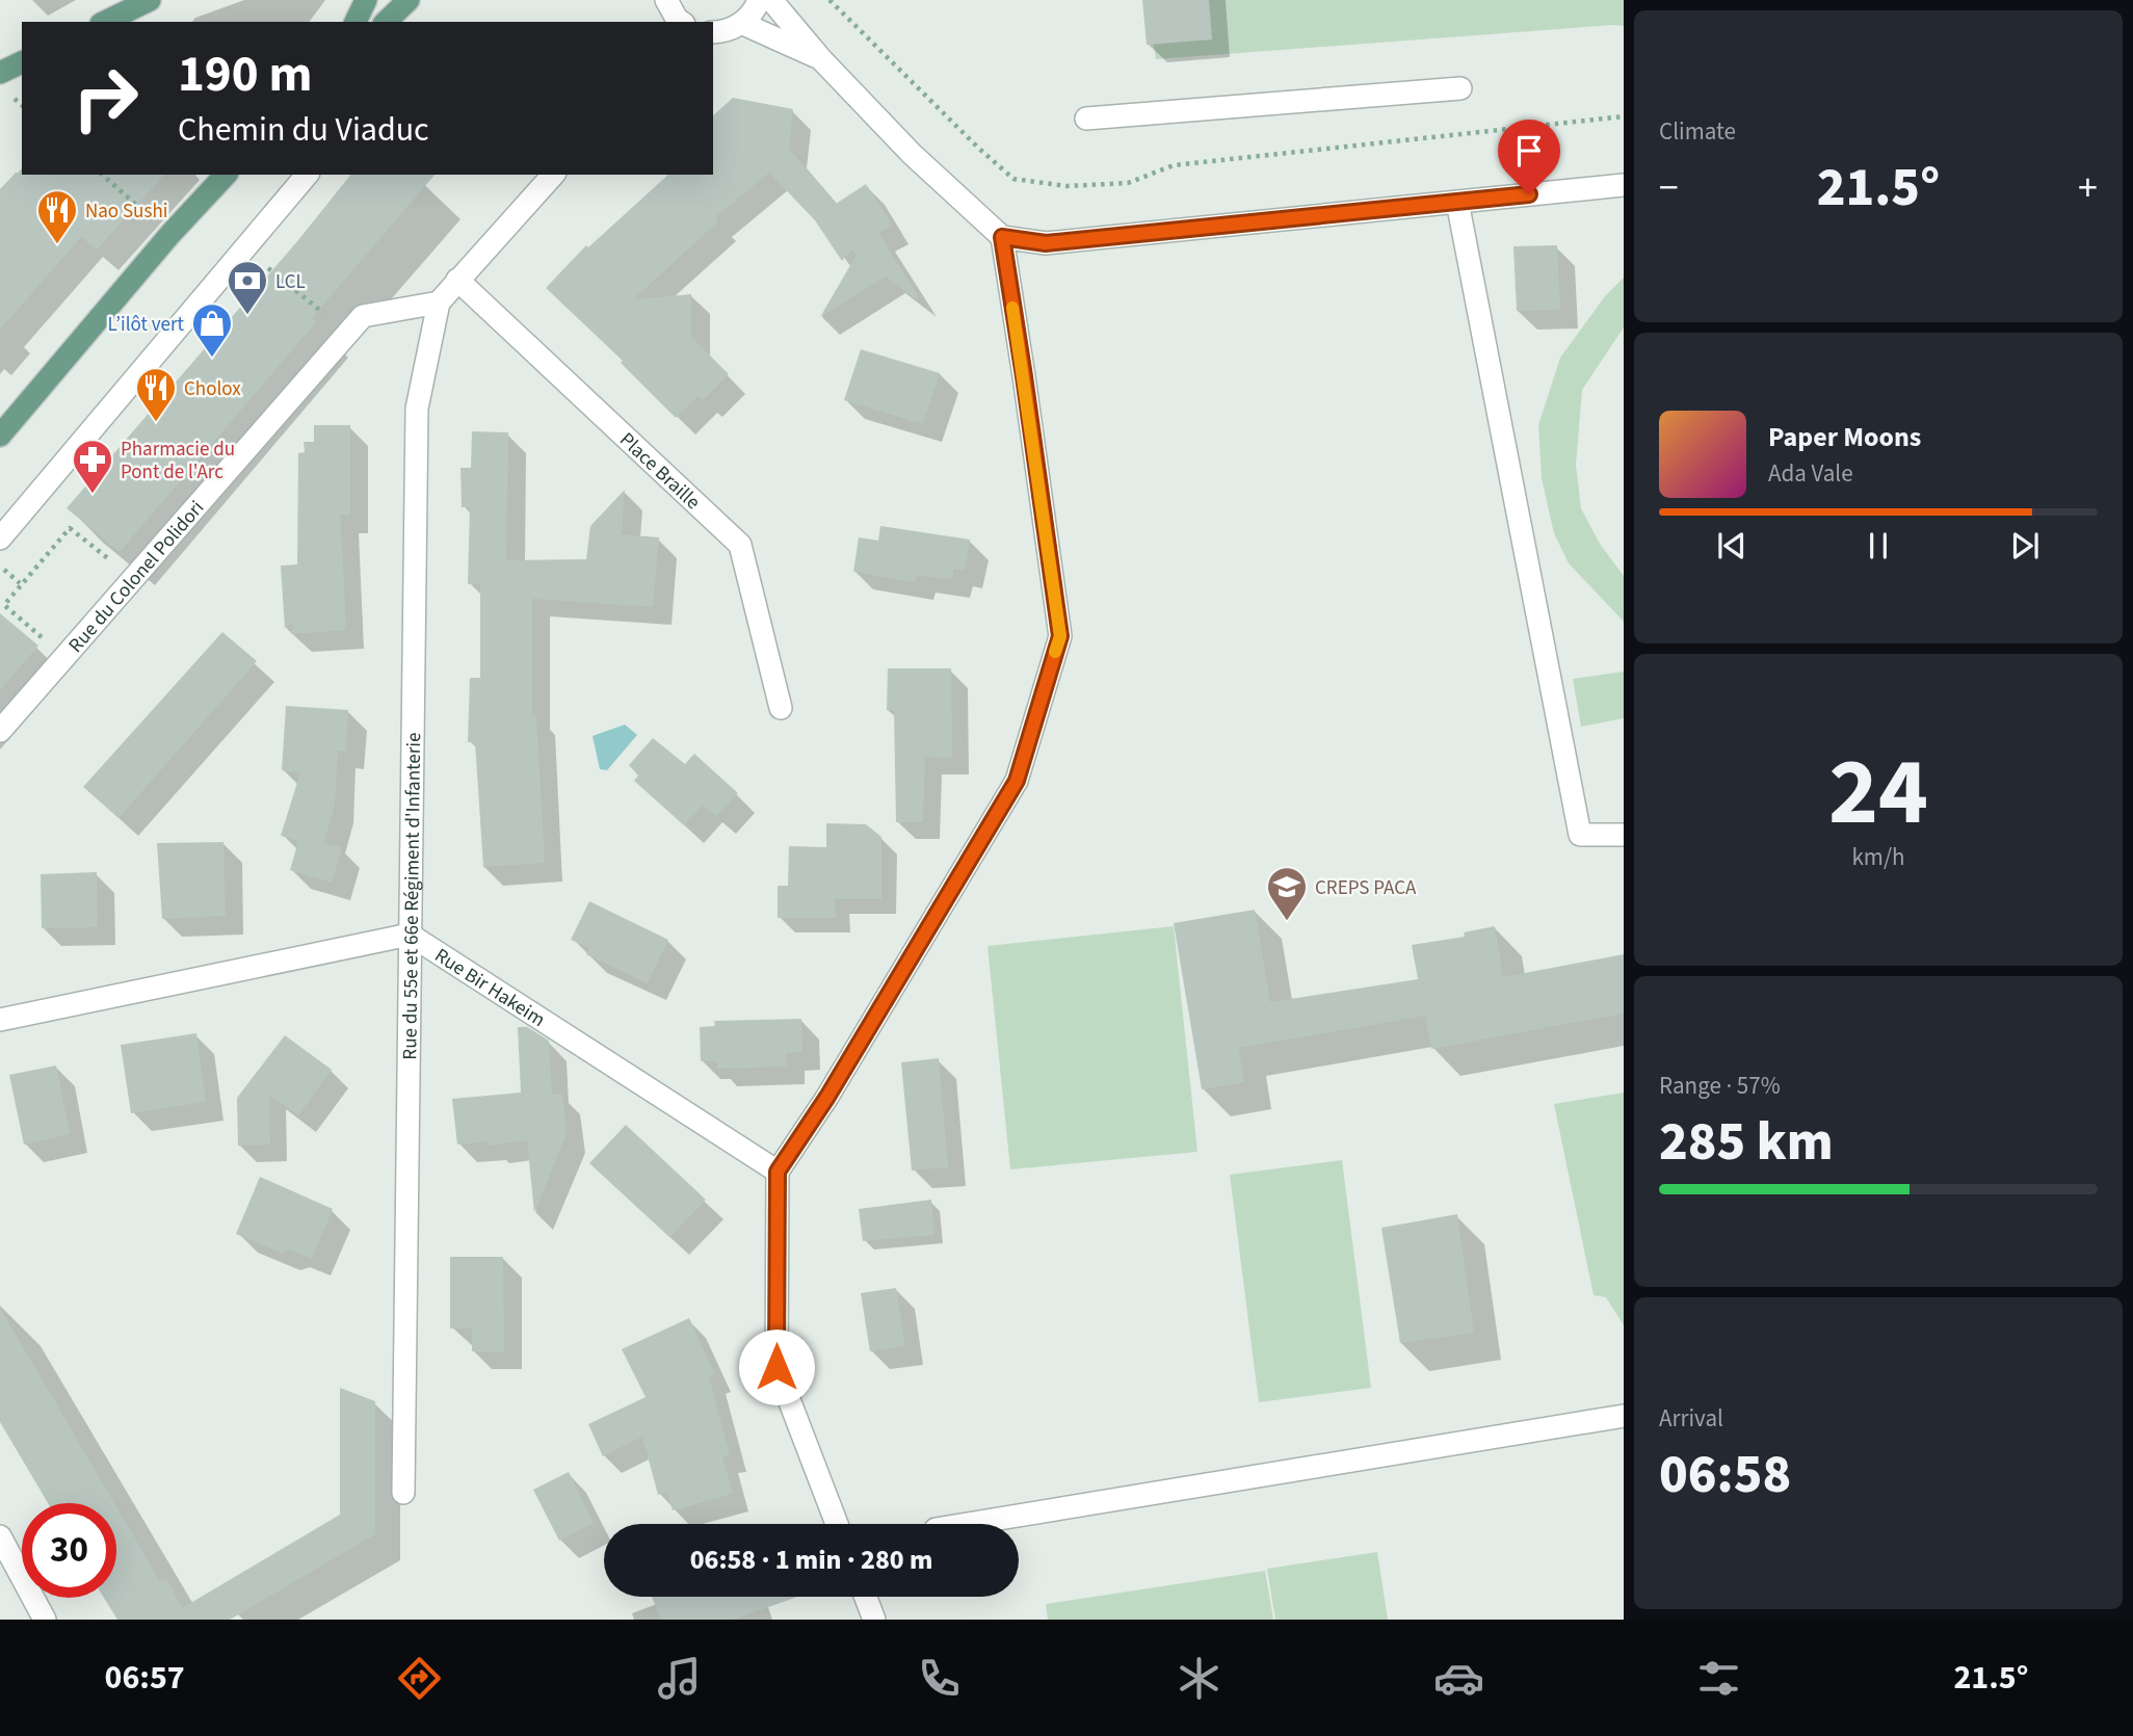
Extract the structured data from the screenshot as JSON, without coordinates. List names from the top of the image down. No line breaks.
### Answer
{"streets":{"street":["Place Braille","Rue du Colonel Polidori","Rue du 55e et 66e Régiment d'Infanterie","Rue Bir Hakeim"]},"crossings":[["Rue du Colonel Polidori","Rue du 55e et 66e Régiment d'Infanterie"],["Rue du 55e et 66e Régiment d'Infanterie","Rue Bir Hakeim"]],"places":{"restaurant":["Nao Sushi","Cholox"],"bank":["LCL"],"shop":["L’ilôt vert"],"pharmacy":["Pharmacie du Pont de l'Arc"],"school or university":["CREPS PACA"]},"page":{"tile":["Climate",["24","km/h"],["Range · 57%","285 km"],["Arrival","06:58"]],"turn":["190 m","Chemin du Viaduc"],"heat":["−","21.5°","+"],"song":["Paper Moons","Ada Vale"],"limit":"30","trip":"06:58 · 1 min · 280 m","tabs":["06:57","21.5°"]}}
